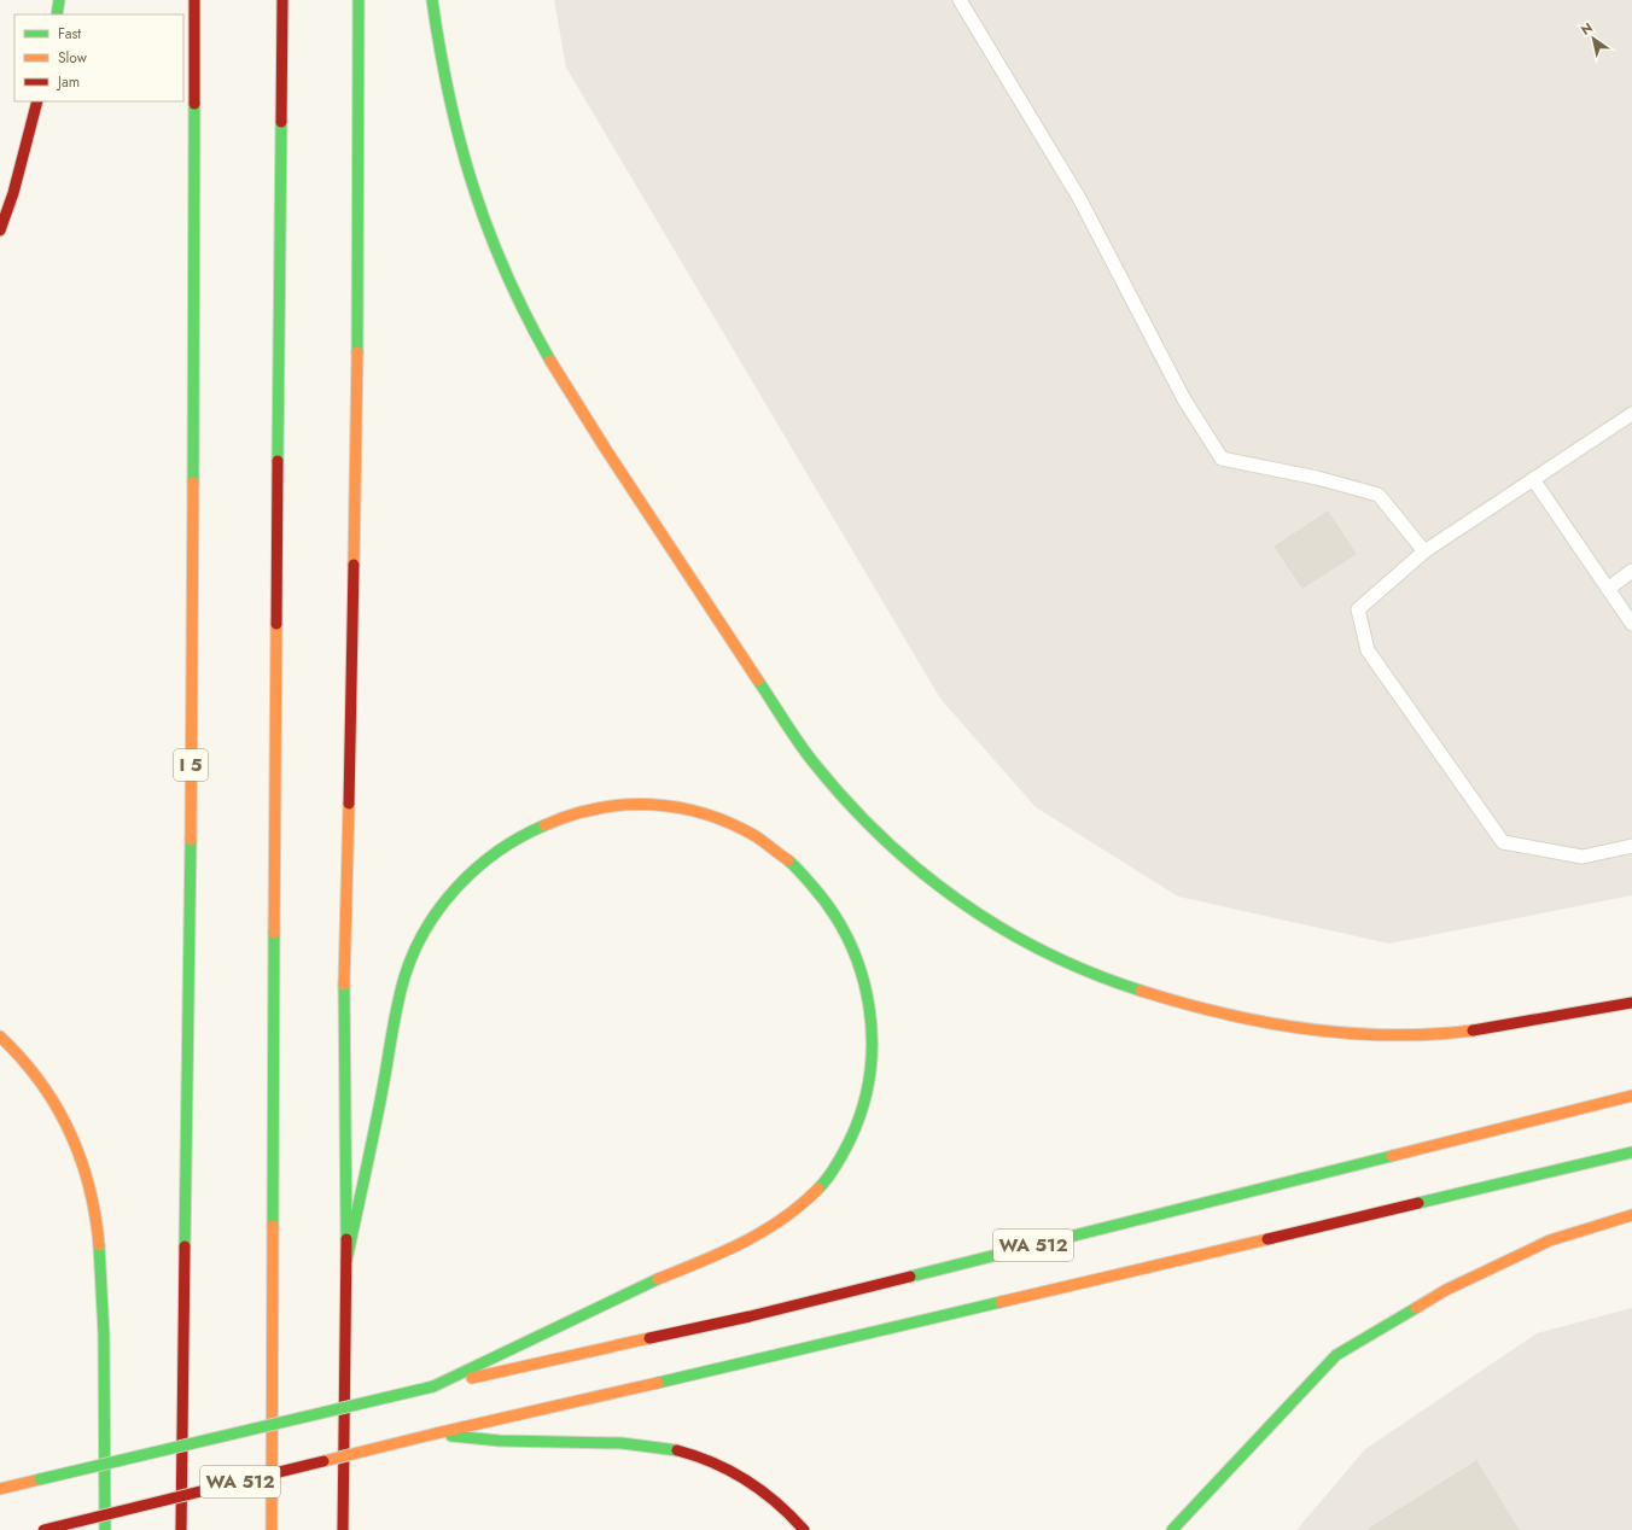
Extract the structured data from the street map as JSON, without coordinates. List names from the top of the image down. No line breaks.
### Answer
{"streets":{"highway":["I 5","WA 512"]},"legend":["Fast","Slow","Jam"],"north":"top left"}
